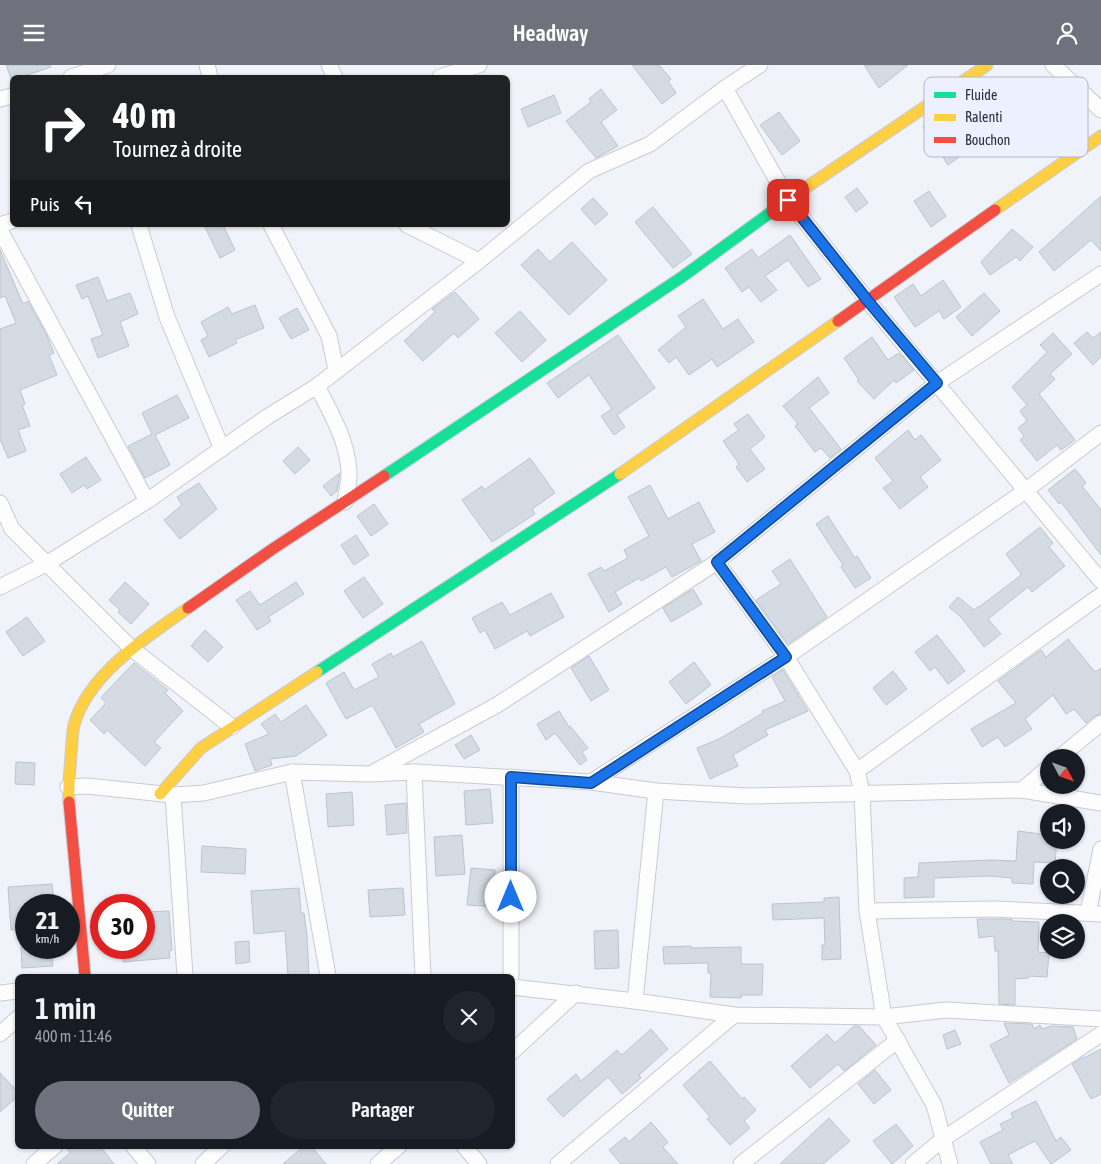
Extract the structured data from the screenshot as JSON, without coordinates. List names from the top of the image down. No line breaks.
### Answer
{"legend":["Fluide","Ralenti","Bouchon"],"north":"bottom right","page":{"header":"Headway","turn":["40 m","Tournez à droite"],"then":"Puis","speed":"21 km/h","limit":"30","heading":["1 min","400 m · 11:46"],"buttons":["Quitter","Partager"]}}
